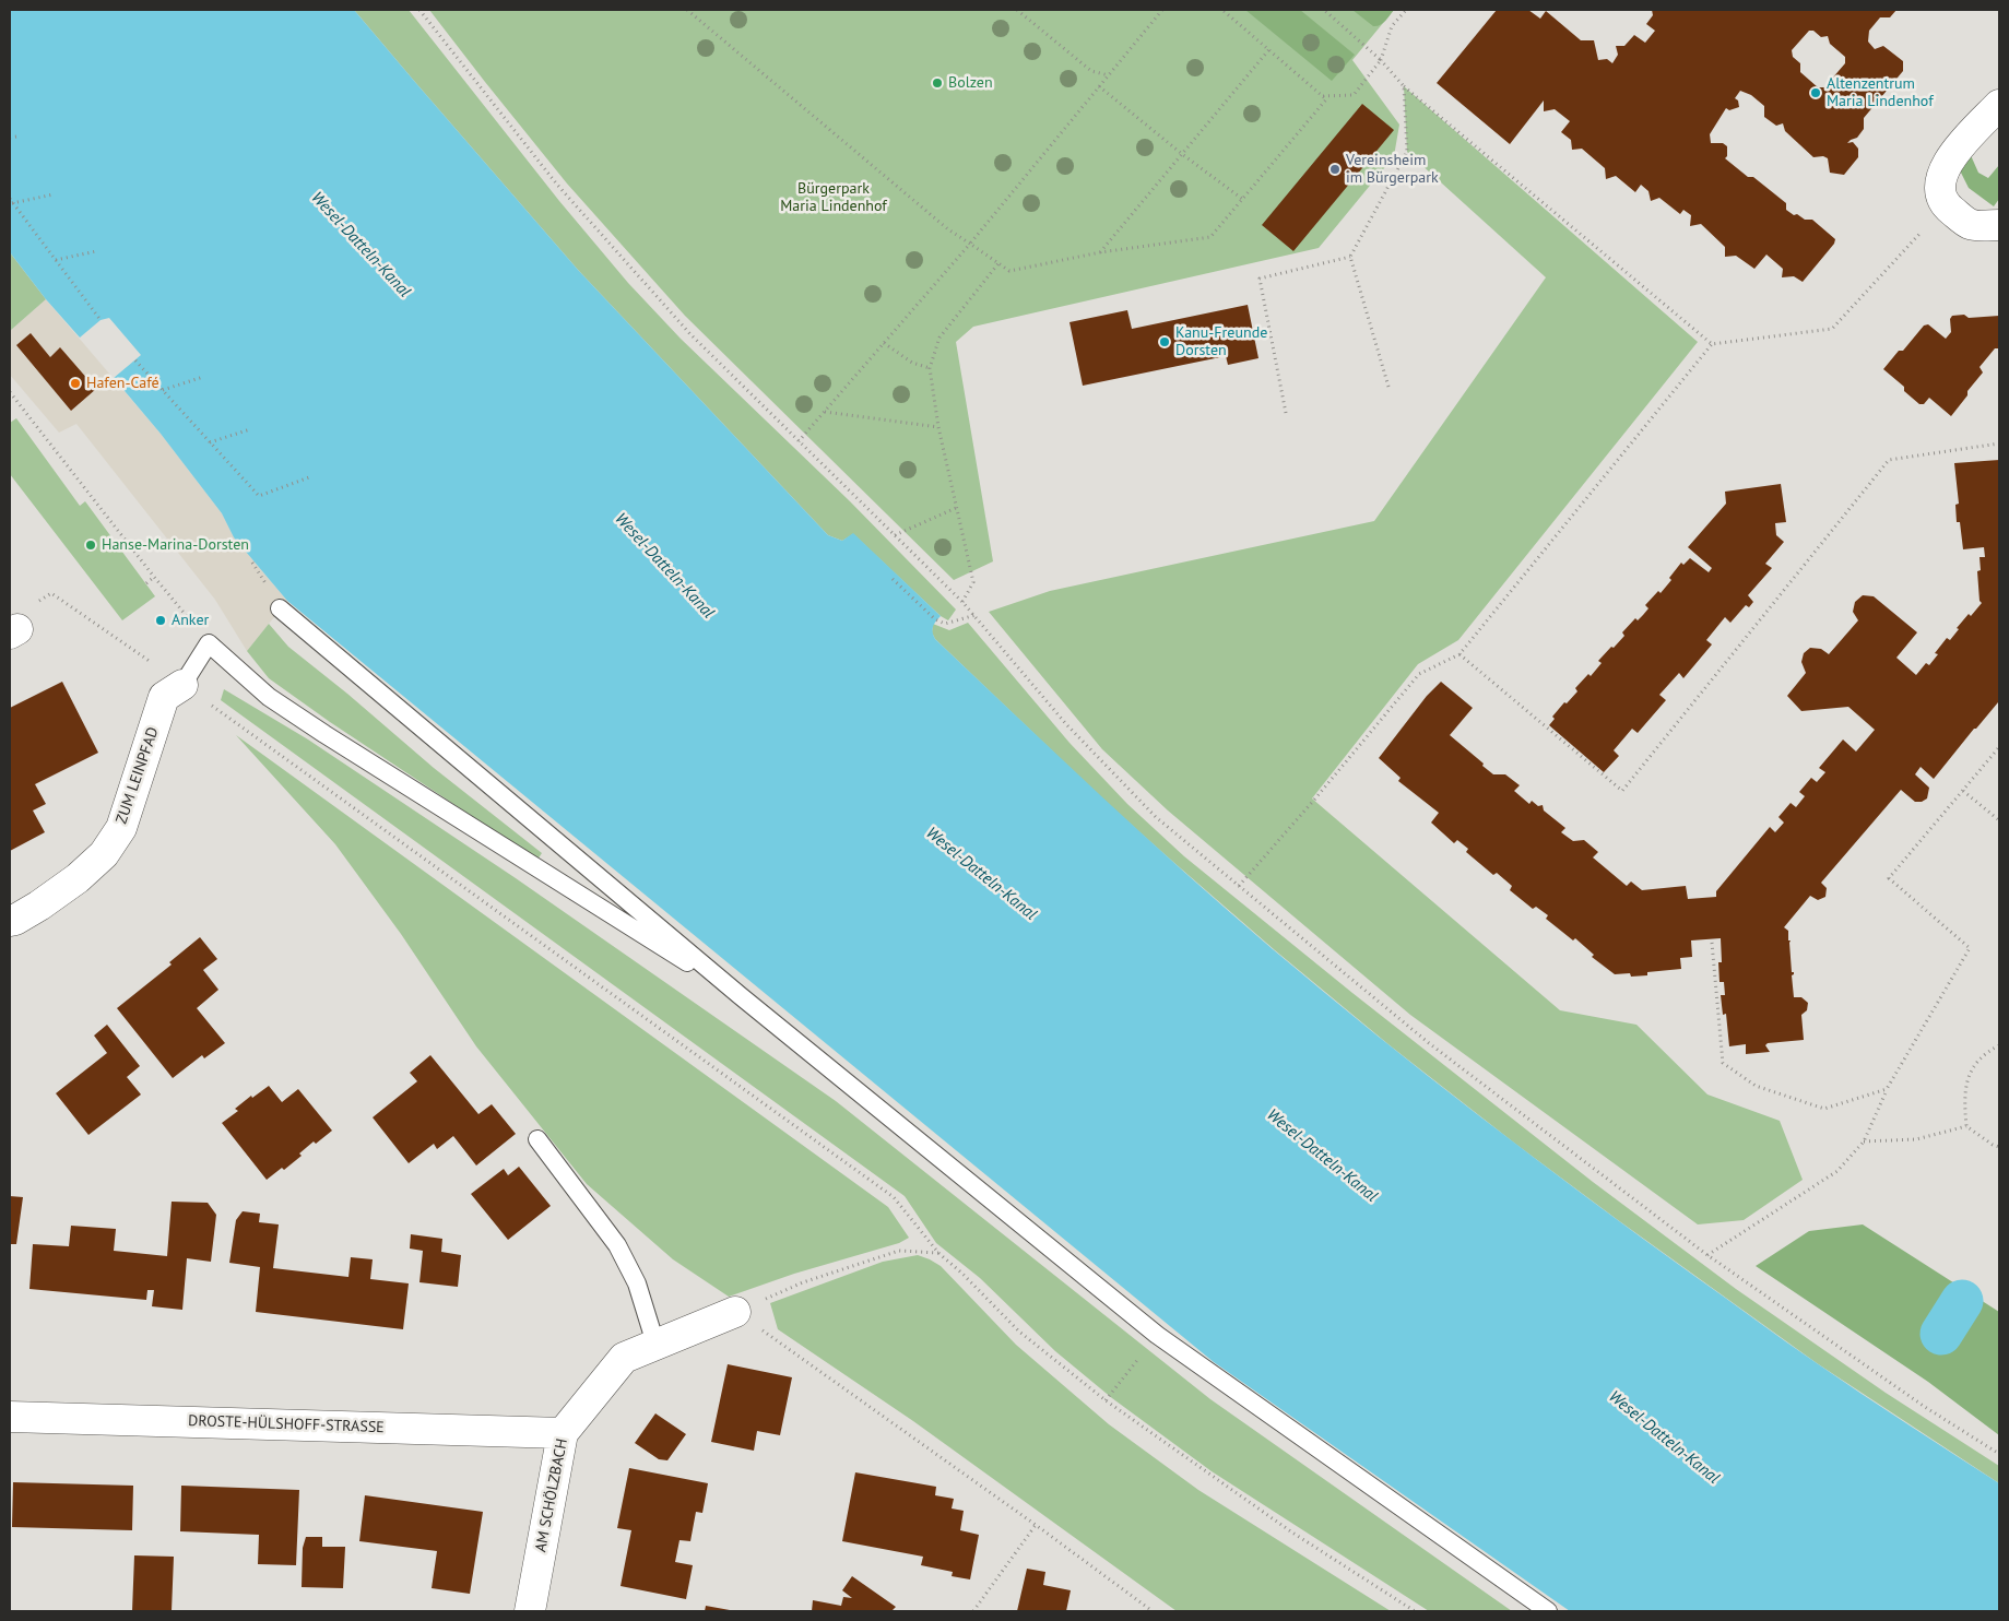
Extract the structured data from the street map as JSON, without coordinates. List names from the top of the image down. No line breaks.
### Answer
{"streets":{"street":["ZUM LEINPFAD","DROSTE-HÜLSHOFF-STRASSE","AM SCHÖLZBACH"]},"crossings":[["DROSTE-HÜLSHOFF-STRASSE","AM SCHÖLZBACH"]],"water":["Wesel-Datteln-Kanal"],"parks":["Bürgerpark Maria Lindenhof"],"places":["Bolzen","Altenzentrum Maria Lindenhof","Vereinsheim im Bürgerpark","Kanu-Freunde Dorsten","Hafen-Café","Hanse-Marina-Dorsten","Anker"]}
